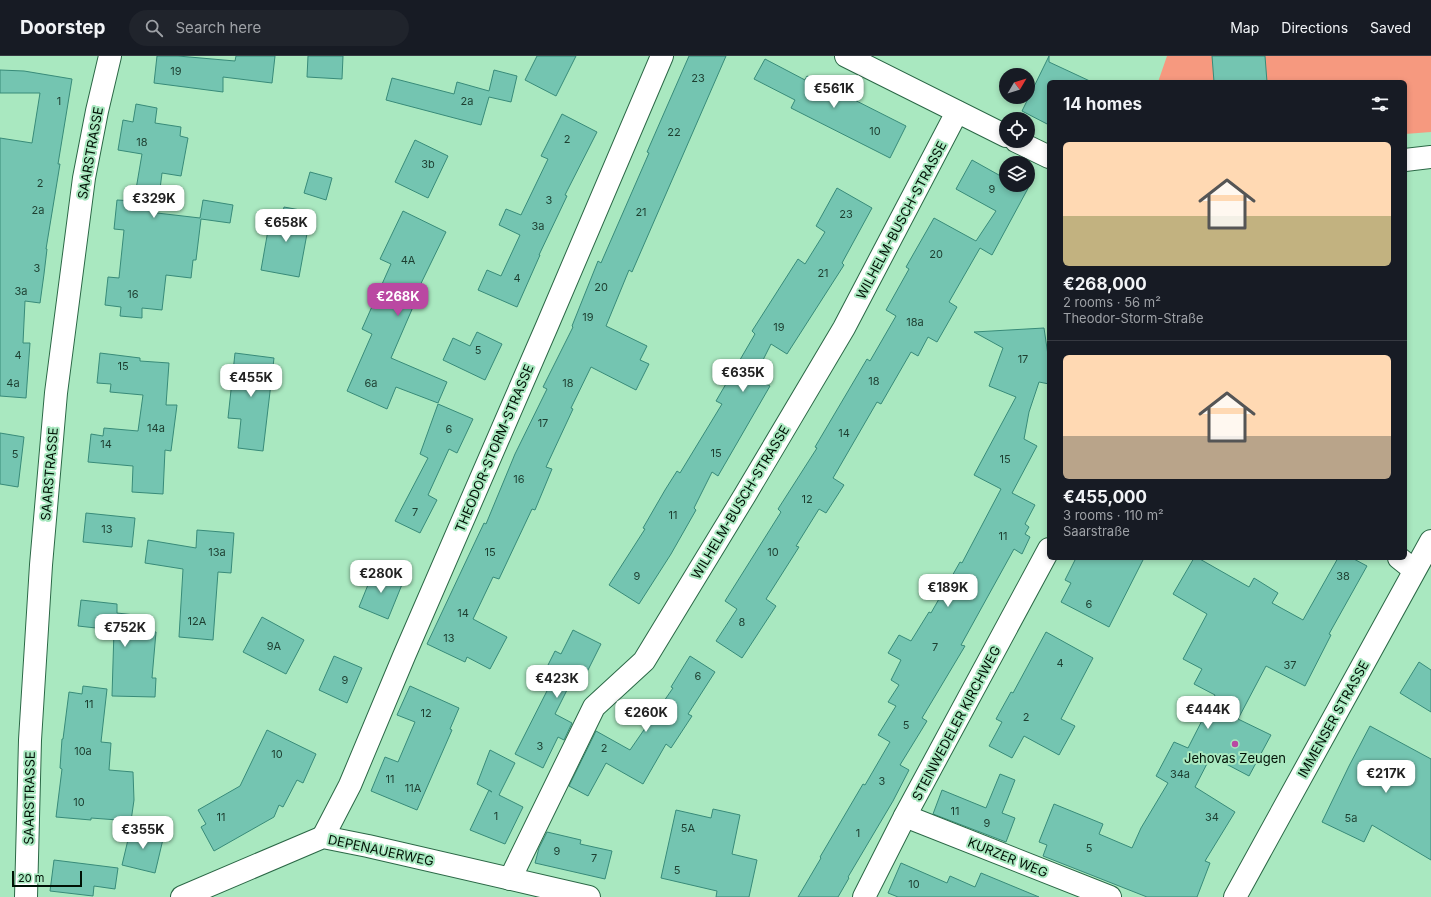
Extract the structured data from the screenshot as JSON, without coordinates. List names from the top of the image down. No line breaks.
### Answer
{"streets":{"street":["SAARSTRASSE","WILHELM-BUSCH-STRASSE","THEODOR-STORM-STRASSE","IMMENSER STRASSE","STEINWEDELER KIRCHWEG","DEPENAUERWEG","KURZER WEG"]},"crossings":[["WILHELM-BUSCH-STRASSE","DEPENAUERWEG"],["THEODOR-STORM-STRASSE","DEPENAUERWEG"],["STEINWEDELER KIRCHWEG","KURZER WEG"]],"places":["Jehovas Zeugen"],"house_numbers":["19","23","1","2a","10","22","2","18","3b","2","9","3","2a","21","23","3a","20","4A","3","21","4","20","3a","16","19","18a","19","5","4","17","15","18","4a","6a","18","17","14a","6","14","14","15","5","15","16","12","7","11","13","11","13a","15","10","9","38","6","14","12A","8","13","9A","7","4","37","6","9","11","12","2","5","3","2","10a","10","34a","11","3","11A","10","11","1","11","34","5a","9","5A","1","5","9","7","5","10"],"scale_bar":"20 m","north":"top right","page":{"header":"Doorstep","search":"Search here","nav":["Map","Directions","Saved"],"price":["€561K","€329K","€658K","€268K","€635K","€455K","€280K","€189K","€752K","€423K","€444K","€260K","€217K","€355K"],"heading":"14 homes","list":[{"name":"€268,000","note":"2 rooms · 56 m² · Theodor-Storm-Straße"},{"name":"€455,000","note":"3 rooms · 110 m² · Saarstraße"}],"scale":"20 m"}}
